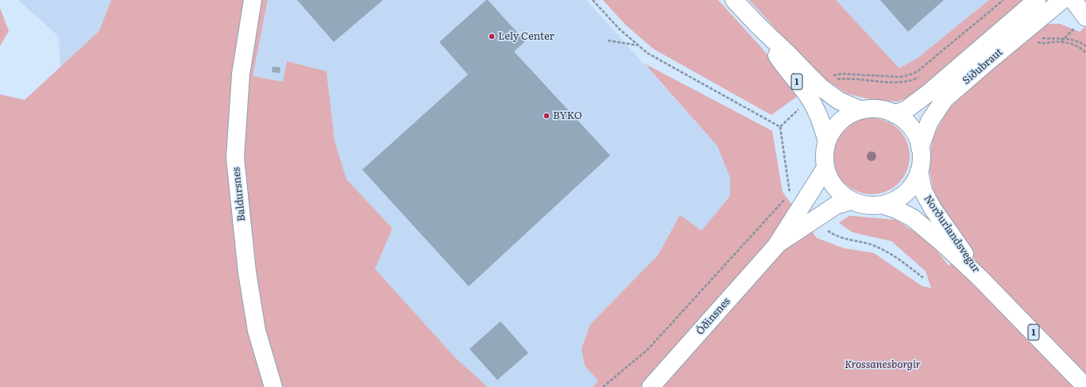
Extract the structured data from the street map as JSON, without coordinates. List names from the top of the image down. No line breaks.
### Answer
{"streets":{"main road":["Síðubraut","1","Baldursnes","Norðurlandsvegur","Óðinsnes"]},"crossings":[["Síðubraut","1"],["Síðubraut","Norðurlandsvegur"],["Síðubraut","Óðinsnes"],["1","Norðurlandsvegur"],["1","Óðinsnes"],["Norðurlandsvegur","Óðinsnes"]],"parks":["Krossanesborgir"],"places":["Lely Center","BYKO"]}
